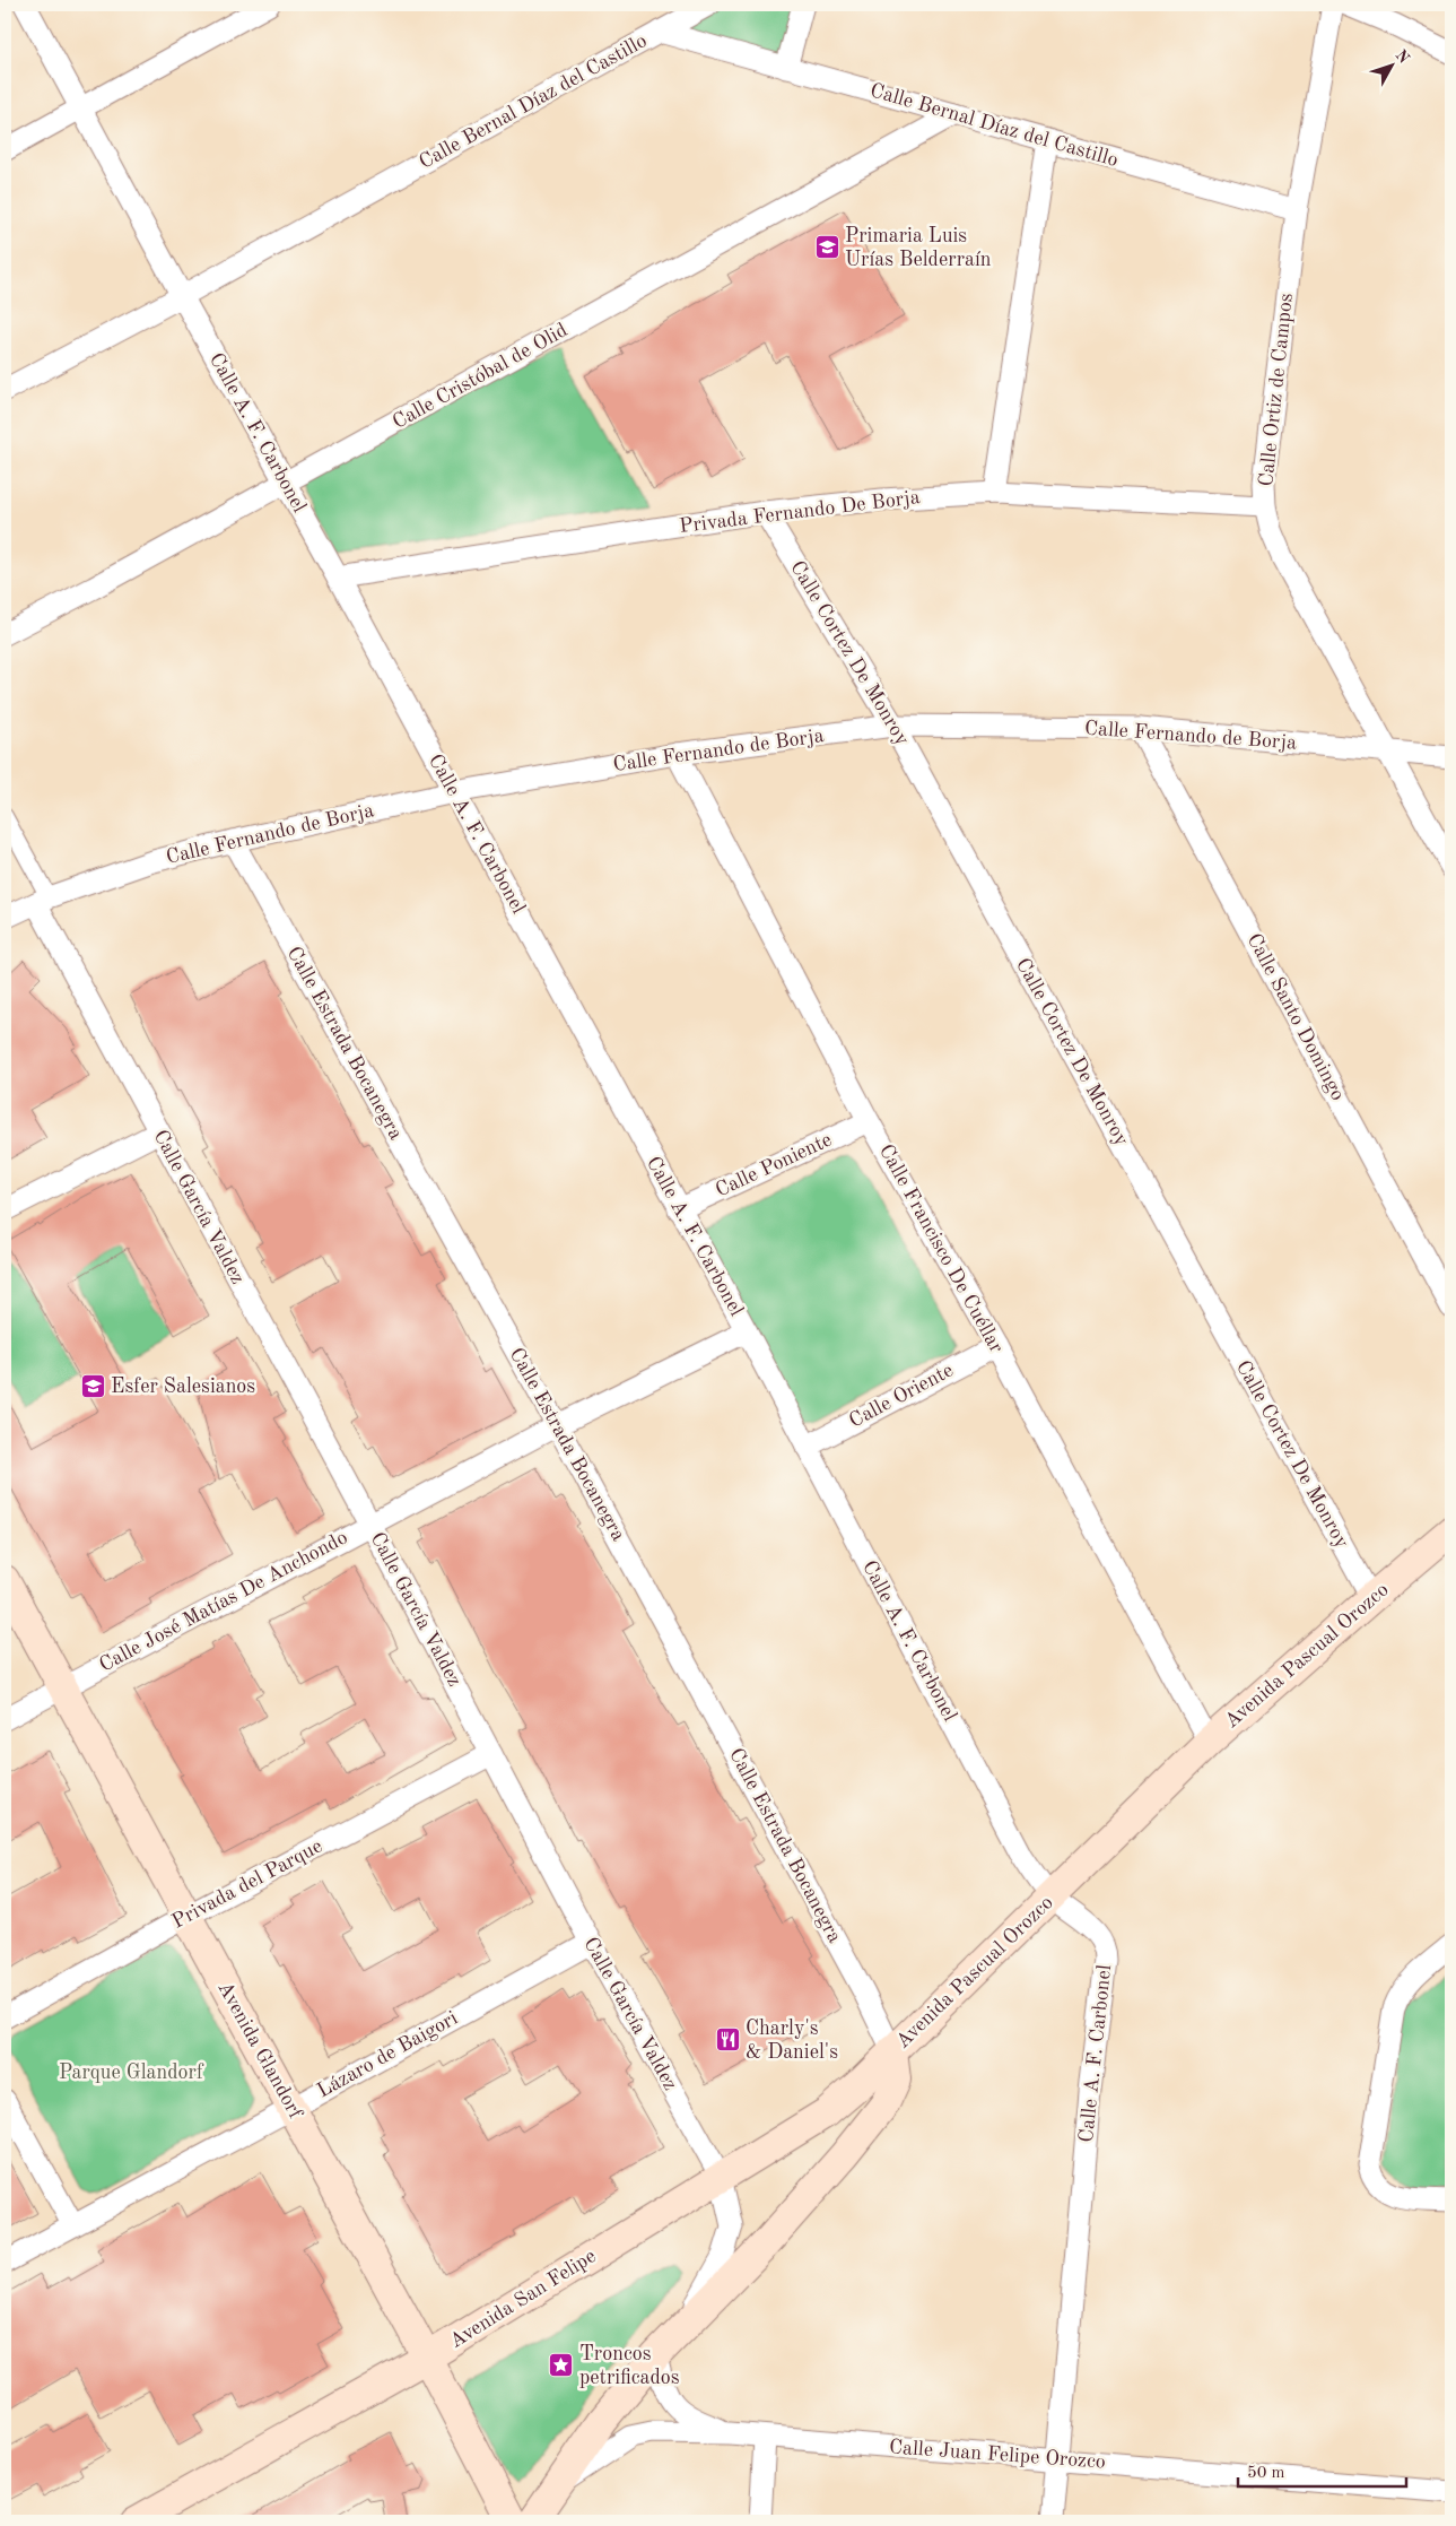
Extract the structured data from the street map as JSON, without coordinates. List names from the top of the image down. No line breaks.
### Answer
{"streets":{"main road":["Avenida Pascual Orozco","Avenida Glandorf","Avenida San Felipe"],"street":["Calle Bernal Díaz del Castillo","Calle Cristóbal de Olid","Calle Ortiz de Campos","Calle A. F. Carbonel","Privada Fernando De Borja","Calle Cortez De Monroy","Calle Fernando de Borja","Calle Santo Domingo","Calle Estrada Bocanegra","Calle Poniente","Calle García Valdez","Calle Francisco De Cuéllar","Calle Oriente","Calle José Matías De Anchondo","Privada del Parque","Lázaro de Baigori","Calle Juan Felipe Orozco"]},"crossings":[["Calle Bernal Díaz del Castillo","Calle Cristóbal de Olid"],["Calle Bernal Díaz del Castillo","Calle Ortiz de Campos"],["Calle Bernal Díaz del Castillo","Calle A. F. Carbonel"],["Calle Cristóbal de Olid","Calle A. F. Carbonel"],["Calle Ortiz de Campos","Privada Fernando De Borja"],["Calle Ortiz de Campos","Calle Fernando de Borja"],["Calle A. F. Carbonel","Privada Fernando De Borja"],["Calle A. F. Carbonel","Calle Fernando de Borja"],["Calle A. F. Carbonel","Calle Poniente"],["Calle A. F. Carbonel","Calle Oriente"],["Calle A. F. Carbonel","Calle José Matías De Anchondo"],["Calle A. F. Carbonel","Avenida Pascual Orozco"],["Calle A. F. Carbonel","Calle Juan Felipe Orozco"],["Privada Fernando De Borja","Calle Cortez De Monroy"],["Calle Cortez De Monroy","Calle Fernando de Borja"],["Calle Cortez De Monroy","Avenida Pascual Orozco"],["Calle Fernando de Borja","Calle Santo Domingo"],["Calle Fernando de Borja","Calle Estrada Bocanegra"],["Calle Fernando de Borja","Calle García Valdez"],["Calle Fernando de Borja","Calle Francisco De Cuéllar"],["Calle Estrada Bocanegra","Calle José Matías De Anchondo"],["Calle Estrada Bocanegra","Avenida Pascual Orozco"],["Calle Estrada Bocanegra","Avenida San Felipe"],["Calle Poniente","Calle Francisco De Cuéllar"],["Calle García Valdez","Calle José Matías De Anchondo"],["Calle García Valdez","Avenida Pascual Orozco"],["Calle García Valdez","Privada del Parque"],["Calle García Valdez","Lázaro de Baigori"],["Calle García Valdez","Avenida San Felipe"],["Calle Francisco De Cuéllar","Calle Oriente"],["Calle Francisco De Cuéllar","Avenida Pascual Orozco"],["Calle José Matías De Anchondo","Avenida Glandorf"],["Avenida Pascual Orozco","Avenida San Felipe"],["Avenida Pascual Orozco","Calle Juan Felipe Orozco"],["Privada del Parque","Avenida Glandorf"],["Avenida Glandorf","Lázaro de Baigori"],["Avenida Glandorf","Avenida San Felipe"]],"parks":["Parque Glandorf"],"places":{"school or university":["Primaria Luis Urías Belderraín","Esfer Salesianos"],"restaurant":["Charly's & Daniel's"],"place":["Troncos petrificados"]},"scale_bar":"50 m","north":"top right"}
